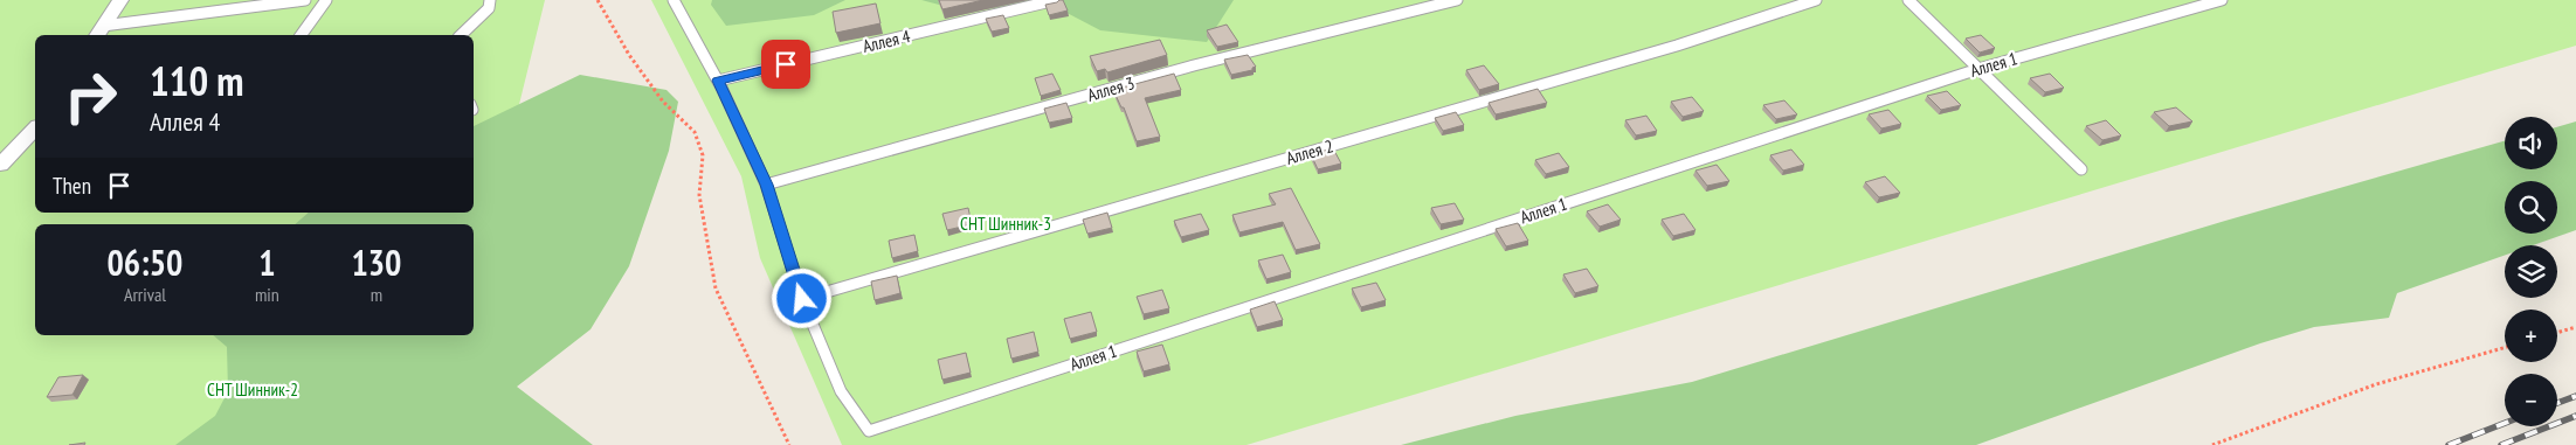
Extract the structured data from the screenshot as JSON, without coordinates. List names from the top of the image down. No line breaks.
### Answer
{"streets":{"lane":["Аллея 4","Аллея 1","Аллея 3","Аллея 2"]},"crossings":[["Аллея 1","Аллея 2"]],"parks":["СНТ Шинник-3","СНТ Шинник-2"],"page":{"turn":["110 m","Аллея 4"],"map_buttons":["+","−"],"then":"Then","eta":["06:50","Arrival","1","min","130","m"]}}
